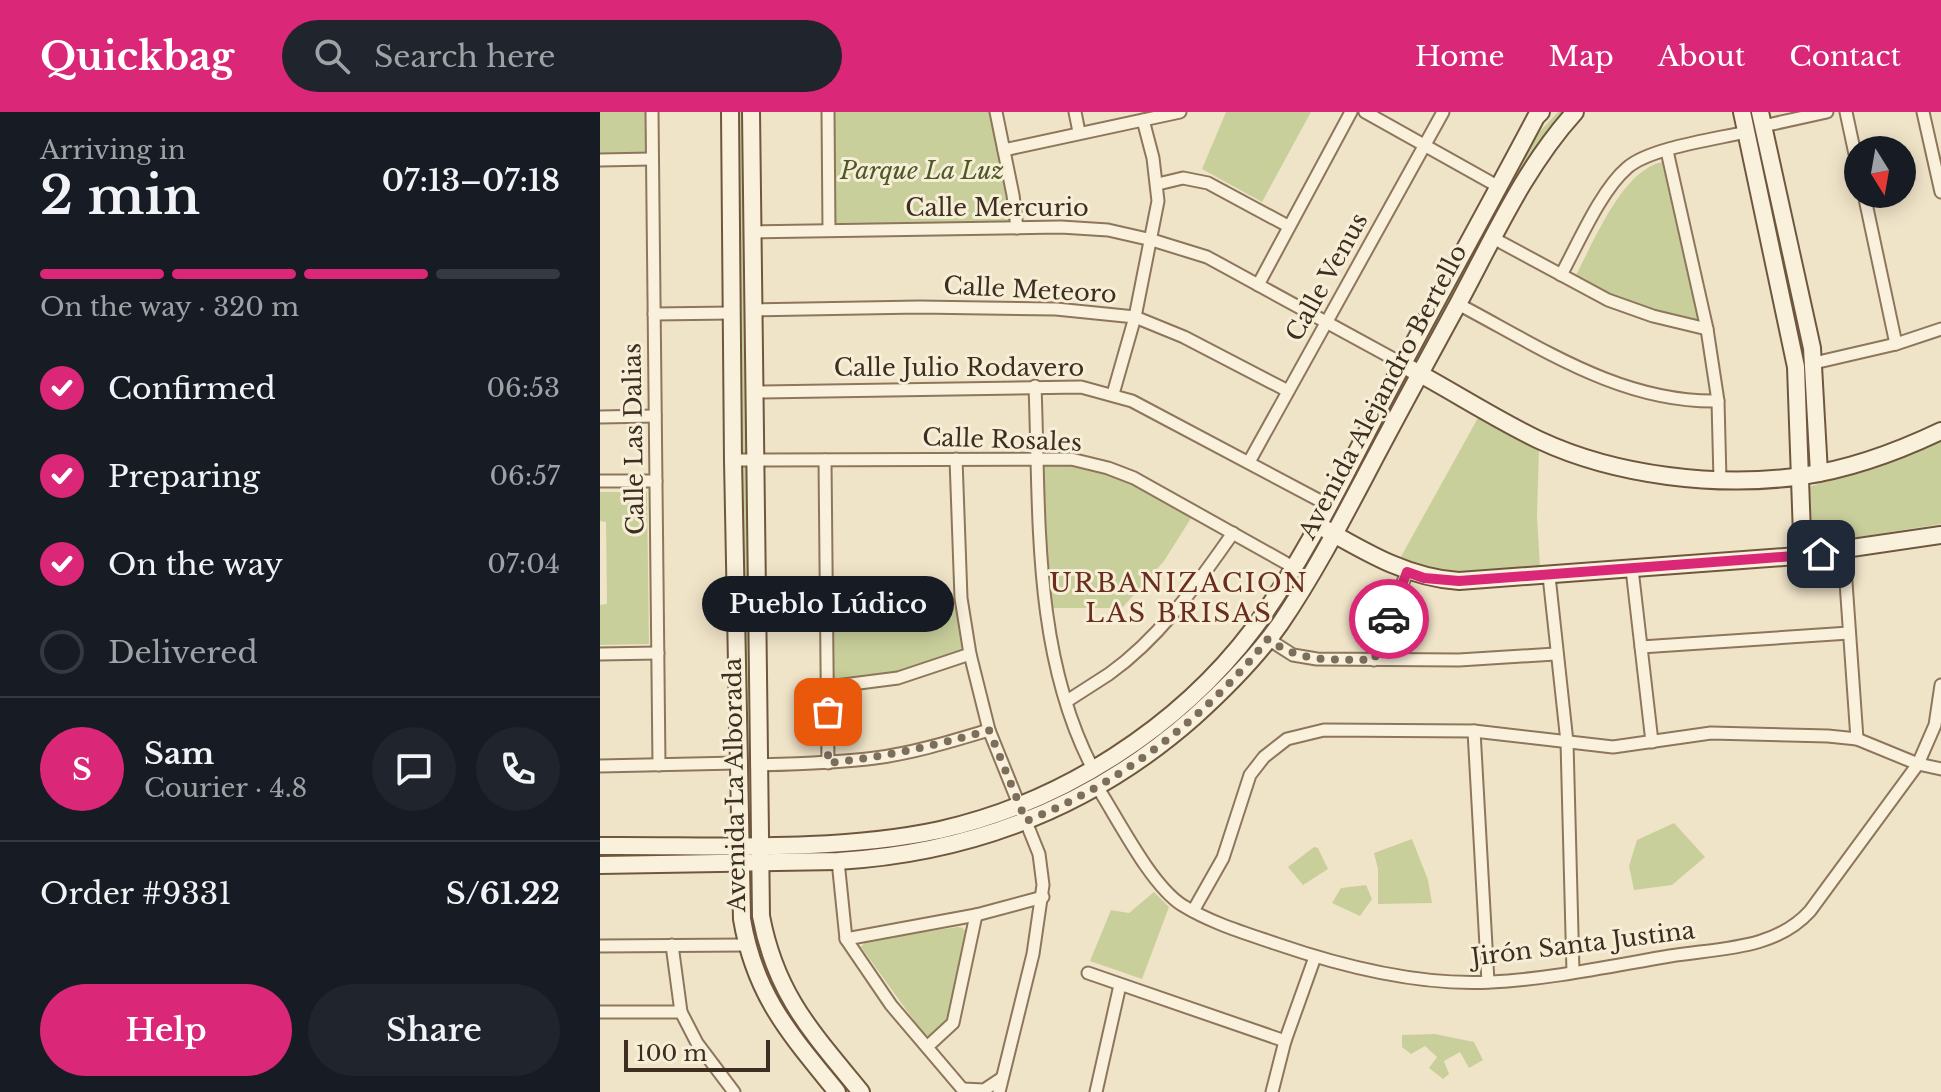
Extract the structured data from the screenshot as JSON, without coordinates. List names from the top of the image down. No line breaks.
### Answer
{"streets":{"main road":["Avenida Alejandro Bertello","Avenida La Alborada"],"street":["Calle Mercurio","Calle Venus","Calle Meteoro","Calle Julio Rodavero","Calle Las Dalias","Calle Rosales","Jirón Santa Justina"]},"crossings":[["Calle Mercurio","Calle Venus"],["Calle Mercurio","Avenida Alejandro Bertello"],["Calle Mercurio","Avenida La Alborada"],["Calle Venus","Calle Meteoro"],["Calle Venus","Calle Julio Rodavero"],["Calle Meteoro","Avenida La Alborada"],["Calle Julio Rodavero","Avenida Alejandro Bertello"],["Calle Julio Rodavero","Avenida La Alborada"],["Avenida Alejandro Bertello","Calle Rosales"],["Avenida Alejandro Bertello","Avenida La Alborada"],["Avenida Alejandro Bertello","Jirón Santa Justina"],["Calle Rosales","Avenida La Alborada"]],"districts":["URBANIZACION LAS BRISAS"],"parks":["Parque La Luz"],"places":["Pueblo Lúdico"],"scale_bar":"100 m","north":"bottom","page":{"header":"Quickbag","search":"Search here","nav":["Home","Map","About","Contact"],"heading":["2 min","Arriving in","07:13–07:18"],"panel":["Sam","Courier · 4.8","Order #9331","S/61.22"],"bar":"On the way · 320 m","list":[["Confirmed","06:53"],["Preparing","06:57"],["On the way","07:04"],"Delivered"],"bubble":"Pueblo Lúdico","round":"S","buttons":["Help","Share"],"scale":"100 m"}}
